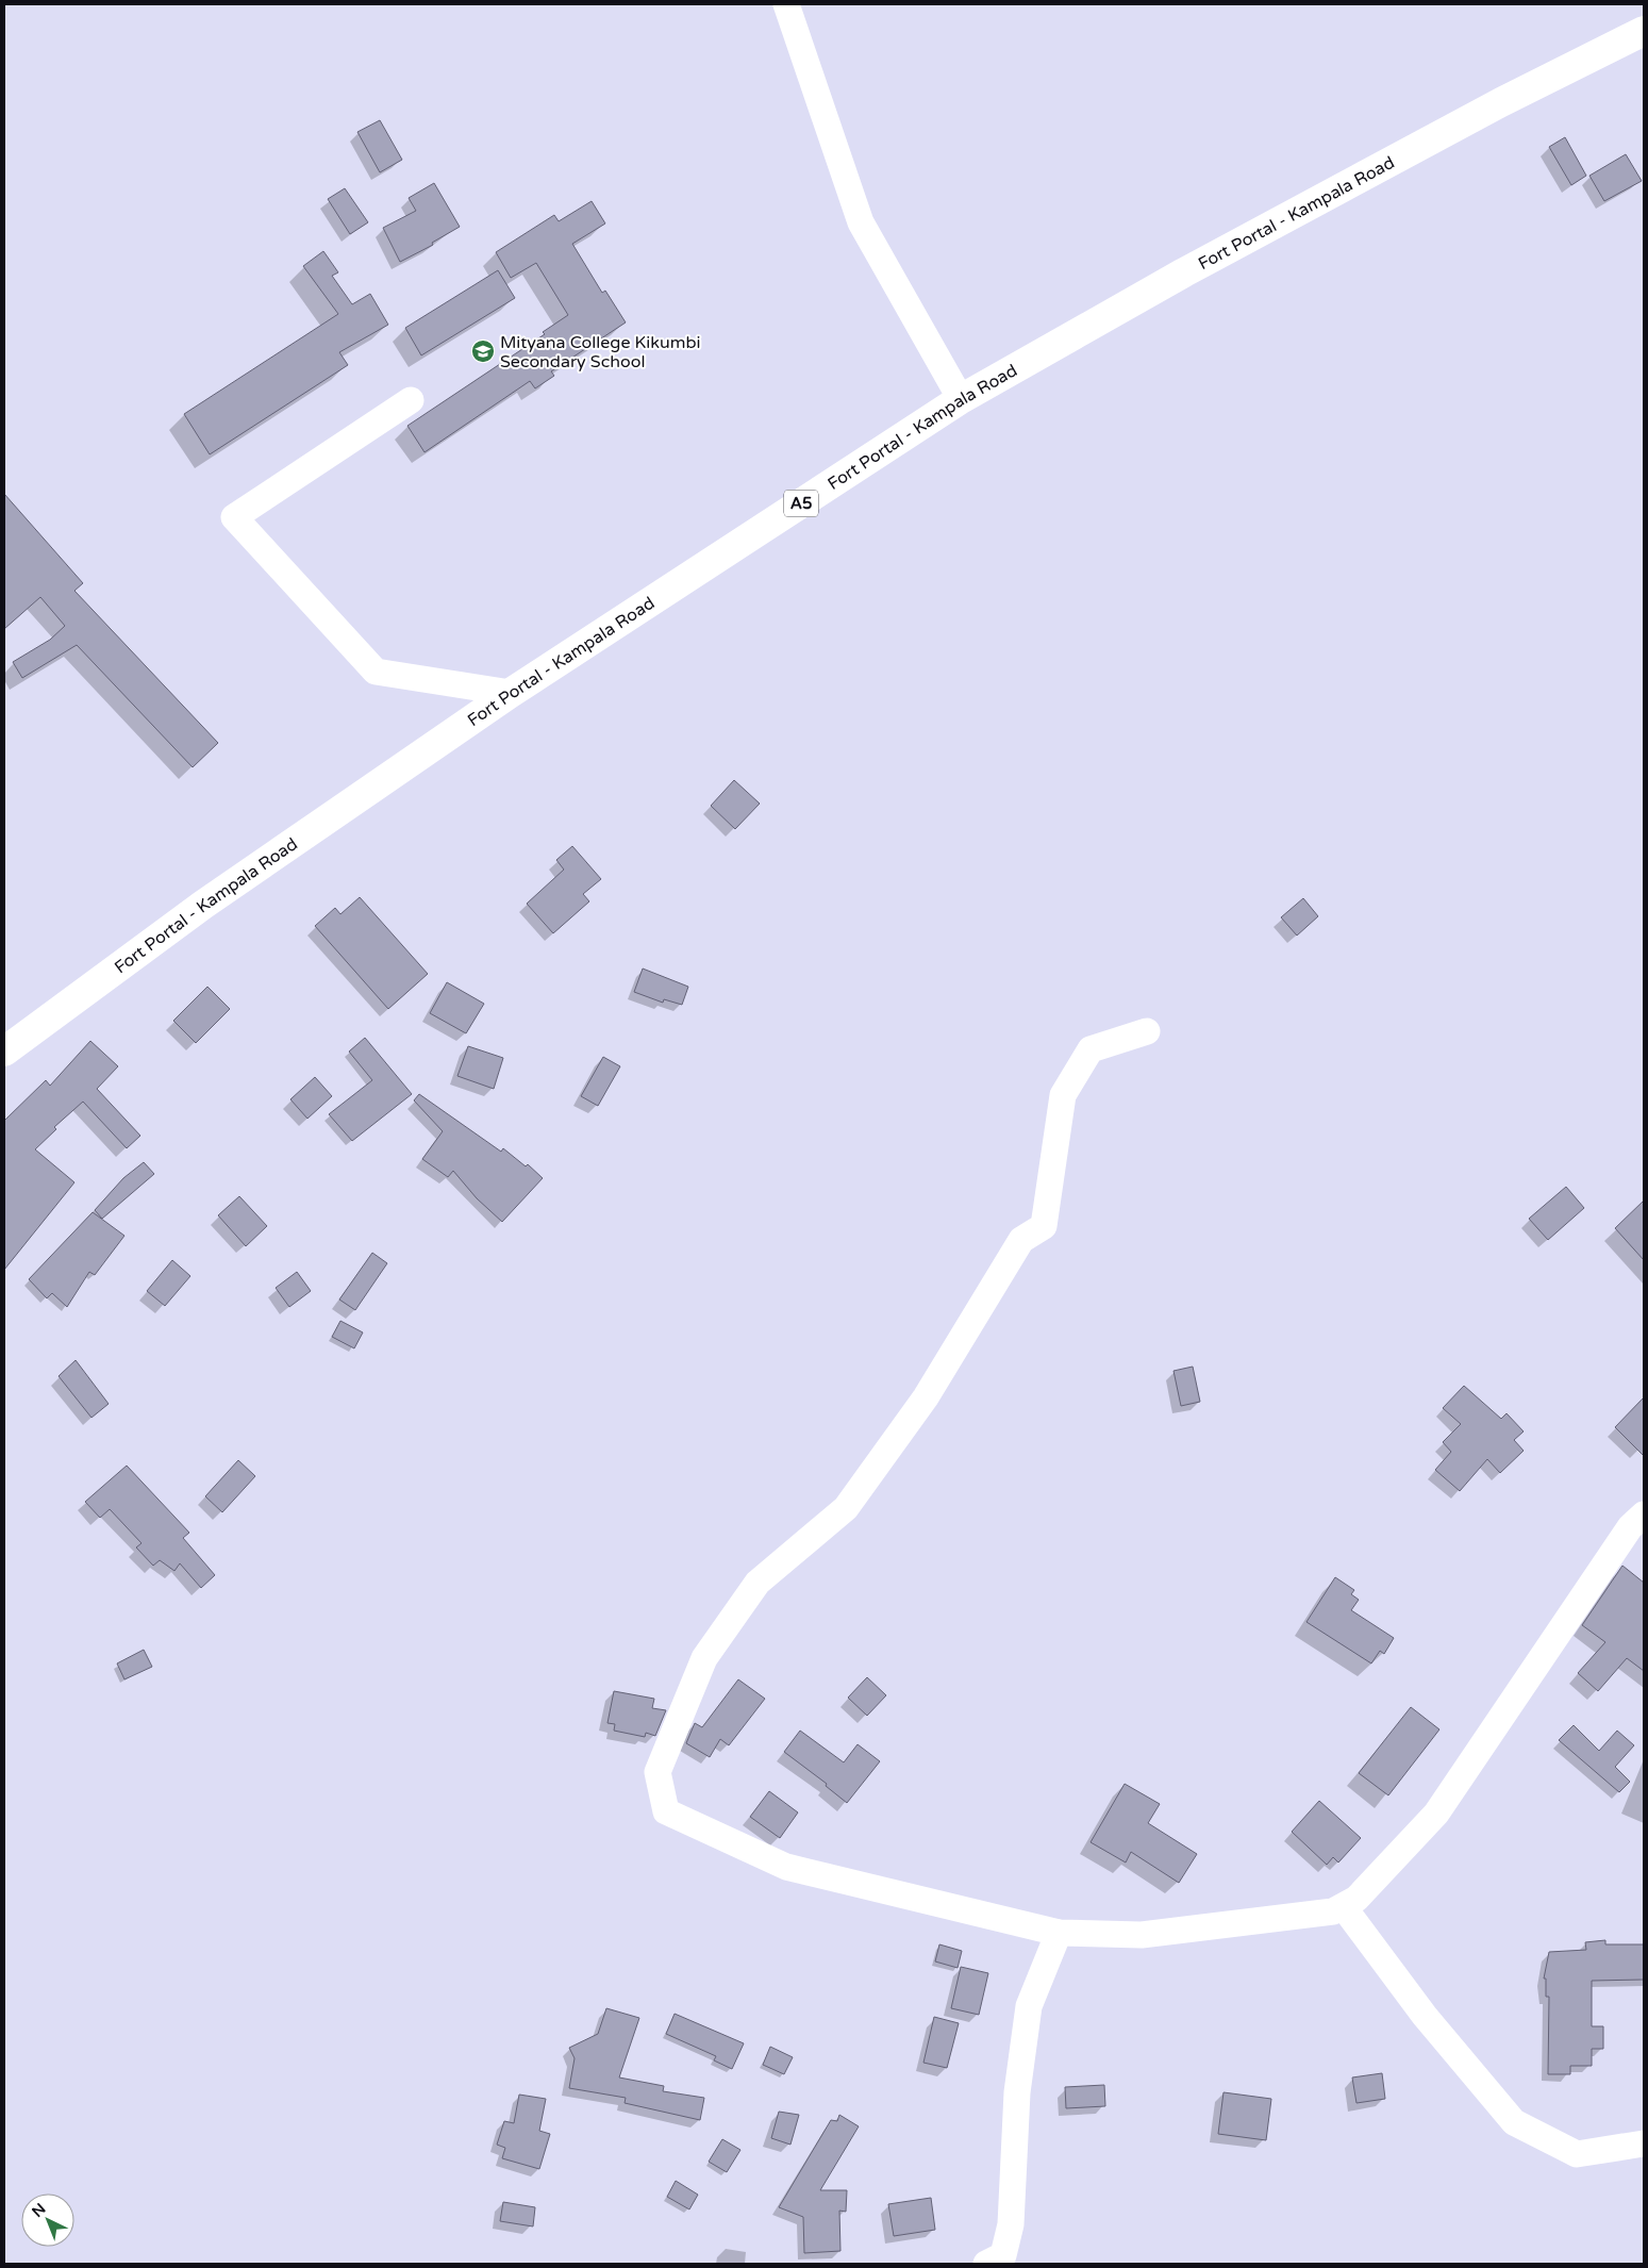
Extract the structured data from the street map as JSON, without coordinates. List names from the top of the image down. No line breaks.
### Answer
{"streets":{"main road":["Fort Portal - Kampala Road","A5"]},"places":{"school or university":["Mityana College Kikumbi Secondary School"]},"north":"top left"}
